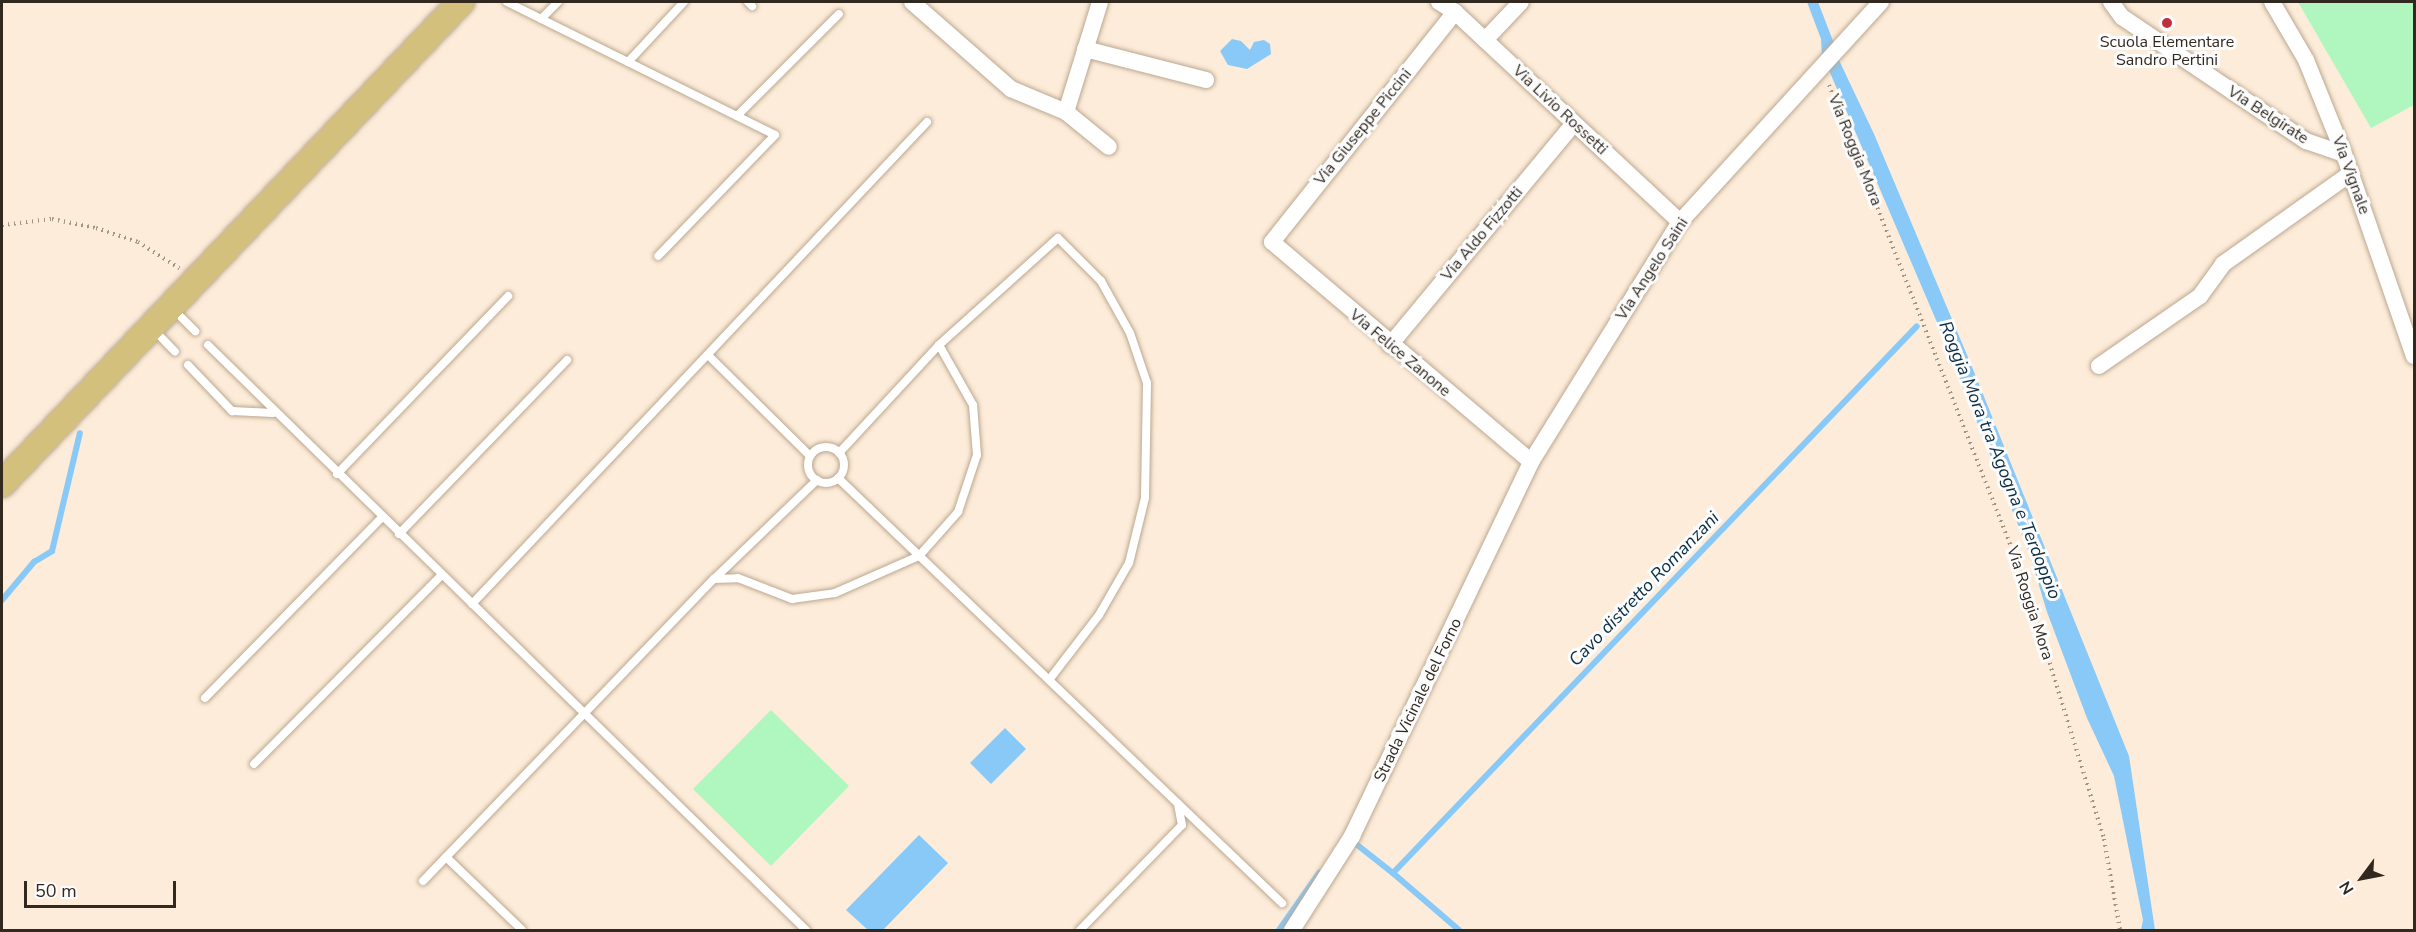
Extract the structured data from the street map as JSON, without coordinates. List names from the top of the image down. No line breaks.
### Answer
{"streets":{"street":["Via Livio Rossetti","Via Belgirate","Via Giuseppe Piccini","Via Vignale","Via Aldo Fizzotti","Via Angelo Saini","Via Felice Zanone","Strada Vicinale del Forno"],"path":["Via Roggia Mora"]},"crossings":[["Via Livio Rossetti","Via Giuseppe Piccini"],["Via Livio Rossetti","Via Aldo Fizzotti"],["Via Livio Rossetti","Via Angelo Saini"],["Via Belgirate","Via Vignale"],["Via Giuseppe Piccini","Via Felice Zanone"],["Via Roggia Mora","Via Angelo Saini"],["Via Aldo Fizzotti","Via Felice Zanone"],["Via Angelo Saini","Via Felice Zanone"],["Via Angelo Saini","Strada Vicinale del Forno"],["Via Felice Zanone","Strada Vicinale del Forno"]],"water":["Roggia Mora tra Agogna e Terdoppio","Cavo distretto Romanzani"],"places":["Scuola Elementare Sandro Pertini"],"scale_bar":"50 m","north":"bottom left"}
